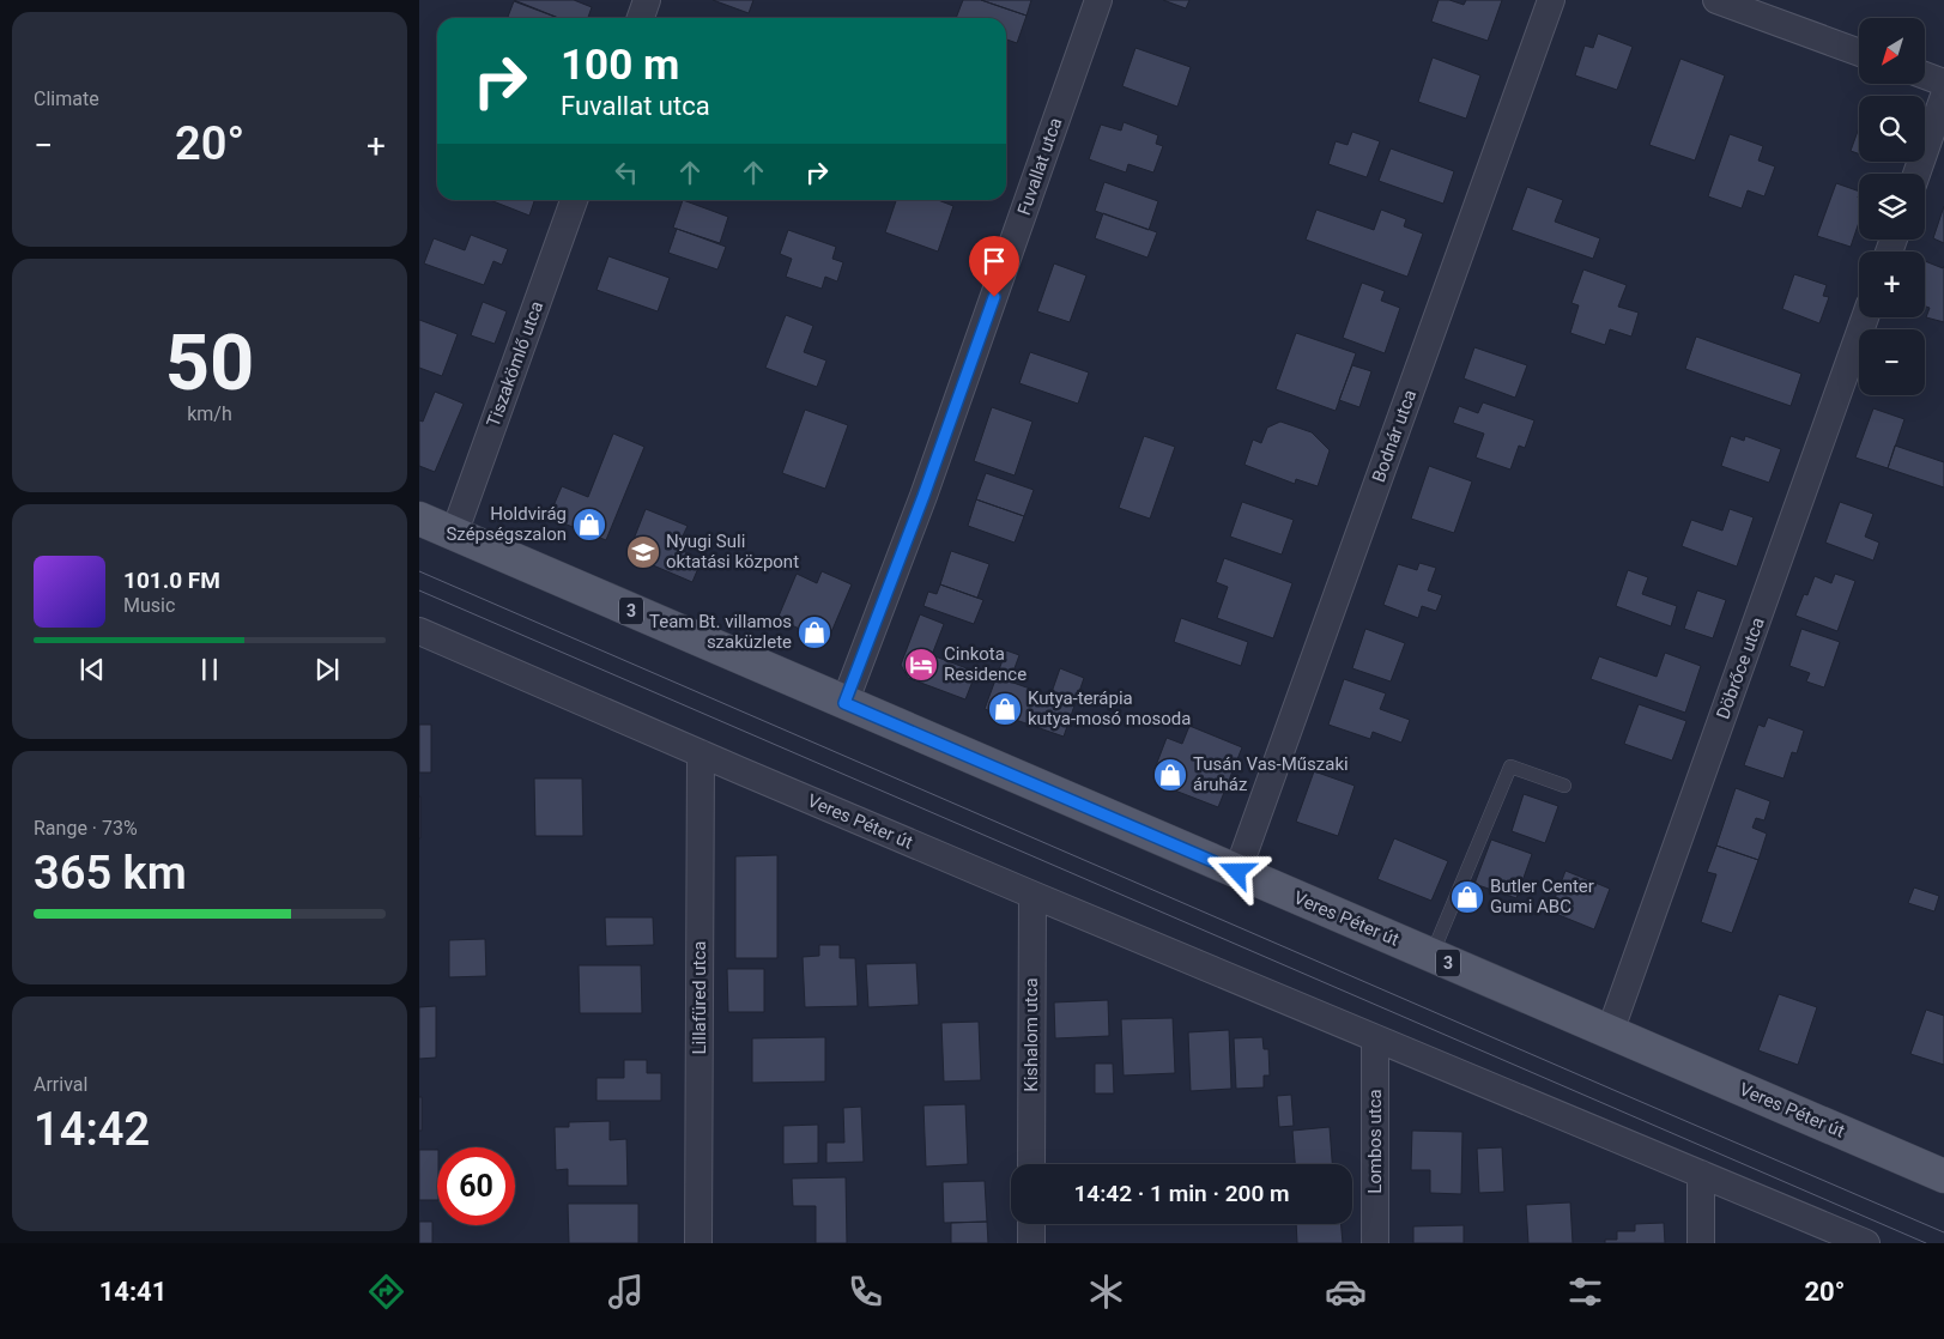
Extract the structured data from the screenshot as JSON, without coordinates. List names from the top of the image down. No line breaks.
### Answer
{"streets":{"main road":["3","Veres Péter út"],"street":["Fuvallat utca","Tiszakömlő utca","Bodnár utca","Döbrőce utca","Lillafüred utca","Kishalom utca","Lombos utca"]},"crossings":[["Fuvallat utca","Veres Péter út"],["Tiszakömlő utca","Veres Péter út"],["Bodnár utca","Veres Péter út"],["Döbrőce utca","Veres Péter út"],["Veres Péter út","Lillafüred utca"],["Veres Péter út","Kishalom utca"],["Veres Péter út","Lombos utca"]],"places":{"shop":["Holdvirág Szépségszalon","Team Bt. villamos szaküzlete","Kutya-terápia kutya-mosó mosoda","Tusán Vas-Műszaki áruház","Butler Center Gumi ABC"],"school or university":["Nyugi Suli oktatási központ"],"hotel":["Cinkota Residence"]},"north":"bottom left","page":{"tile":["Climate",["50","km/h"],["Range · 73%","365 km"],["Arrival","14:42"]],"map_buttons":["+","−"],"turn":["100 m","Fuvallat utca"],"heat":["−","20°","+"],"song":["101.0 FM","Music"],"limit":"60","trip":"14:42 · 1 min · 200 m","tabs":["14:41","20°"]}}
